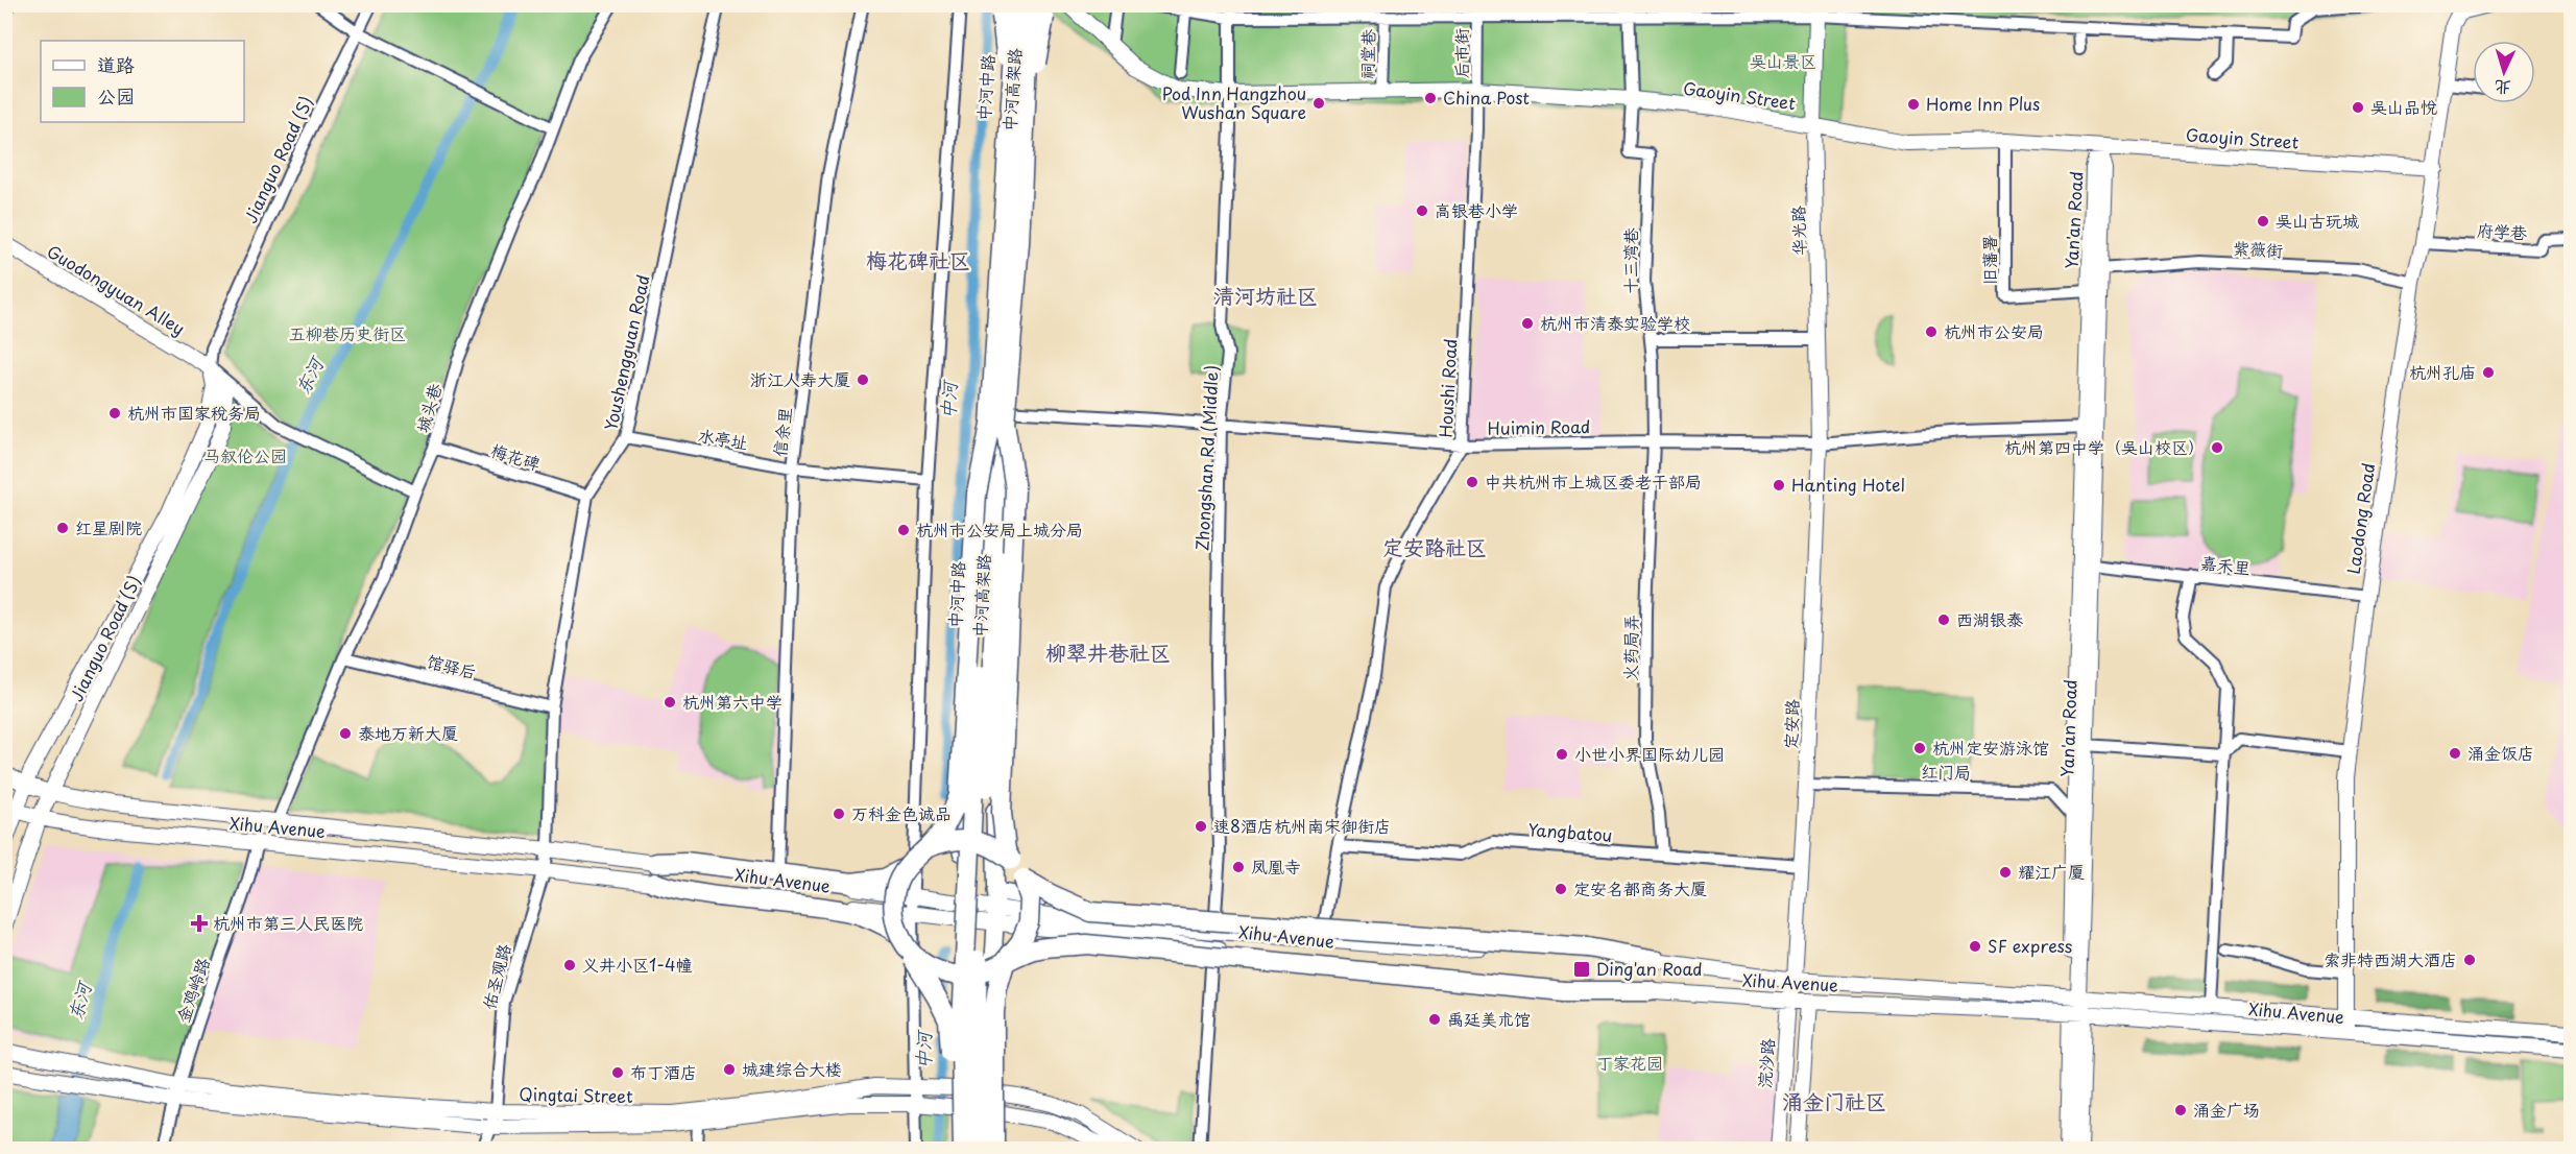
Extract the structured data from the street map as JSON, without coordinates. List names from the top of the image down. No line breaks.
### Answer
{"streets":{"highway":["中河高架路"],"main road":["中河中路","Gaoyin Street","Jianguo Road (S)","Yan'an Road","华光路","Guodongyuan Alley","Laodong Road","定安路","Xihu Avenue","浣沙路","Qingtai Street"],"street":["后市街","祠堂巷","府学巷","紫薇街","旧藩署","十三湾巷","Youshengguan Road","Houshi Road","城头巷","Huimin Road","信余里","水亭址","梅花碑","Zhongshan Rd (Middle)","嘉禾里","火药局弄","馆驿后","红门局","Yangbatou","佑圣观路","金鸡岭路"]},"crossings":[["后市街","Gaoyin Street"],["后市街","Houshi Road"],["祠堂巷","Gaoyin Street"],["中河中路","中河高架路"],["中河中路","Huimin Road"],["中河中路","水亭址"],["中河中路","Xihu Avenue"],["中河中路","Qingtai Street"],["中河高架路","Huimin Road"],["Gaoyin Street","Yan'an Road"],["Gaoyin Street","华光路"],["Gaoyin Street","旧藩署"],["Gaoyin Street","十三湾巷"],["Gaoyin Street","Houshi Road"],["Gaoyin Street","Zhongshan Rd (Middle)"],["Gaoyin Street","Laodong Road"],["Jianguo Road (S)","Guodongyuan Alley"],["Jianguo Road (S)","Xihu Avenue"],["Yan'an Road","紫薇街"],["Yan'an Road","旧藩署"],["Yan'an Road","Huimin Road"],["Yan'an Road","嘉禾里"],["Yan'an Road","红门局"],["Yan'an Road","Xihu Avenue"],["华光路","Huimin Road"],["华光路","定安路"],["府学巷","Laodong Road"],["紫薇街","Laodong Road"],["十三湾巷","Huimin Road"],["十三湾巷","火药局弄"],["Youshengguan Road","水亭址"],["Youshengguan Road","梅花碑"],["Youshengguan Road","馆驿后"],["Youshengguan Road","Xihu Avenue"],["Youshengguan Road","佑圣观路"],["Houshi Road","Huimin Road"],["Houshi Road","Yangbatou"],["城头巷","梅花碑"],["城头巷","馆驿后"],["城头巷","Xihu Avenue"],["Huimin Road","Zhongshan Rd (Middle)"],["Huimin Road","火药局弄"],["Huimin Road","定安路"],["信余里","水亭址"],["Laodong Road","嘉禾里"],["Laodong Road","Xihu Avenue"],["火药局弄","Yangbatou"],["定安路","红门局"],["定安路","Xihu Avenue"],["定安路","Yangbatou"],["定安路","浣沙路"],["Xihu Avenue","佑圣观路"],["Xihu Avenue","金鸡岭路"],["Xihu Avenue","浣沙路"],["佑圣观路","Qingtai Street"],["金鸡岭路","Qingtai Street"]],"districts":["梅花碑社区","清河坊社区","定安路社区","柳翠井巷社区","涌金门社区"],"water":["东河","中河"],"parks":["吴山景区","五柳巷历史街区","马叙伦公园","丁家花园"],"places":{"other":["China Post","Pod Inn Hangzhou Wushan Square","Home Inn Plus","吴山品悦","高银巷小学","吴山古玩城","杭州市清泰实验学校","杭州市公安局","杭州孔庙","浙江人寿大厦","杭州市国家税务局","杭州第四中学（吴山校区）","中共杭州市上城区委老干部局","Hanting Hotel","红星剧院","杭州市公安局上城分局","西湖银泰","杭州第六中学","泰地万新大厦","杭州定安游泳馆","涌金饭店","小世小界国际幼儿园","万科金色诚品","速8酒店杭州南宋御街店","凤凰寺","耀江广厦","定安名都商务大厦","SF express","索非特西湖大酒店","义井小区1-4幢","禹廷美术馆","城建综合大楼","布丁酒店","涌金广场"],"health":["杭州市第三人民医院"],"transit":["Ding'an Road"]},"legend":["道路","公园"],"north":"bottom"}
